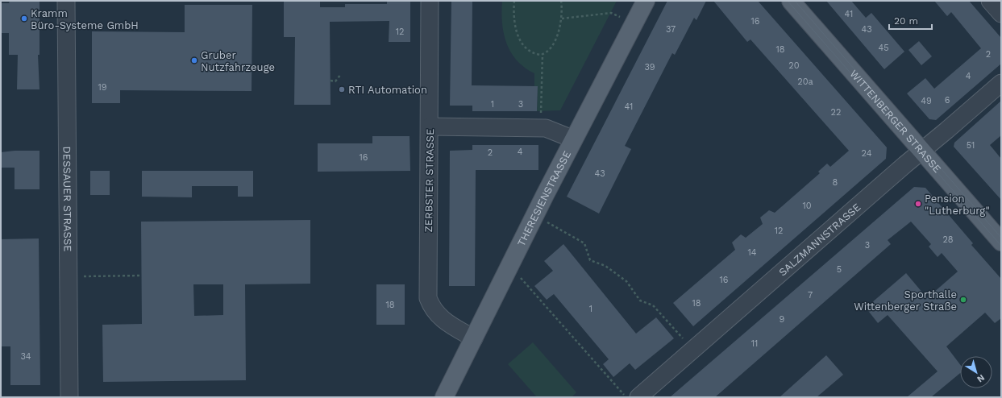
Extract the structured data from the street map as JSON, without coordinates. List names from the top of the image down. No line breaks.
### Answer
{"streets":{"main road":["WITTENBERGER STRASSE","THERESIENSTRASSE"],"street":["ZERBSTER STRASSE","DESSAUER STRASSE","SALZMANNSTRASSE"]},"crossings":[["WITTENBERGER STRASSE","SALZMANNSTRASSE"],["ZERBSTER STRASSE","THERESIENSTRASSE"]],"places":["Kramm Büro-Systeme GmbH","Gruber Nutzfahrzeuge","RTI Automation","Pension \"Lutherburg\"","Sporthalle Wittenberger Straße"],"house_numbers":["41","16","37","43","12","45","18","2","20","39","4","20a","19","6","49","1","3","41","22","51","4","2","24","16","43","8","10","12","28","3","14","5","16","7","18","18","1","9","11","34"],"scale_bar":"20 m","north":"bottom right"}
